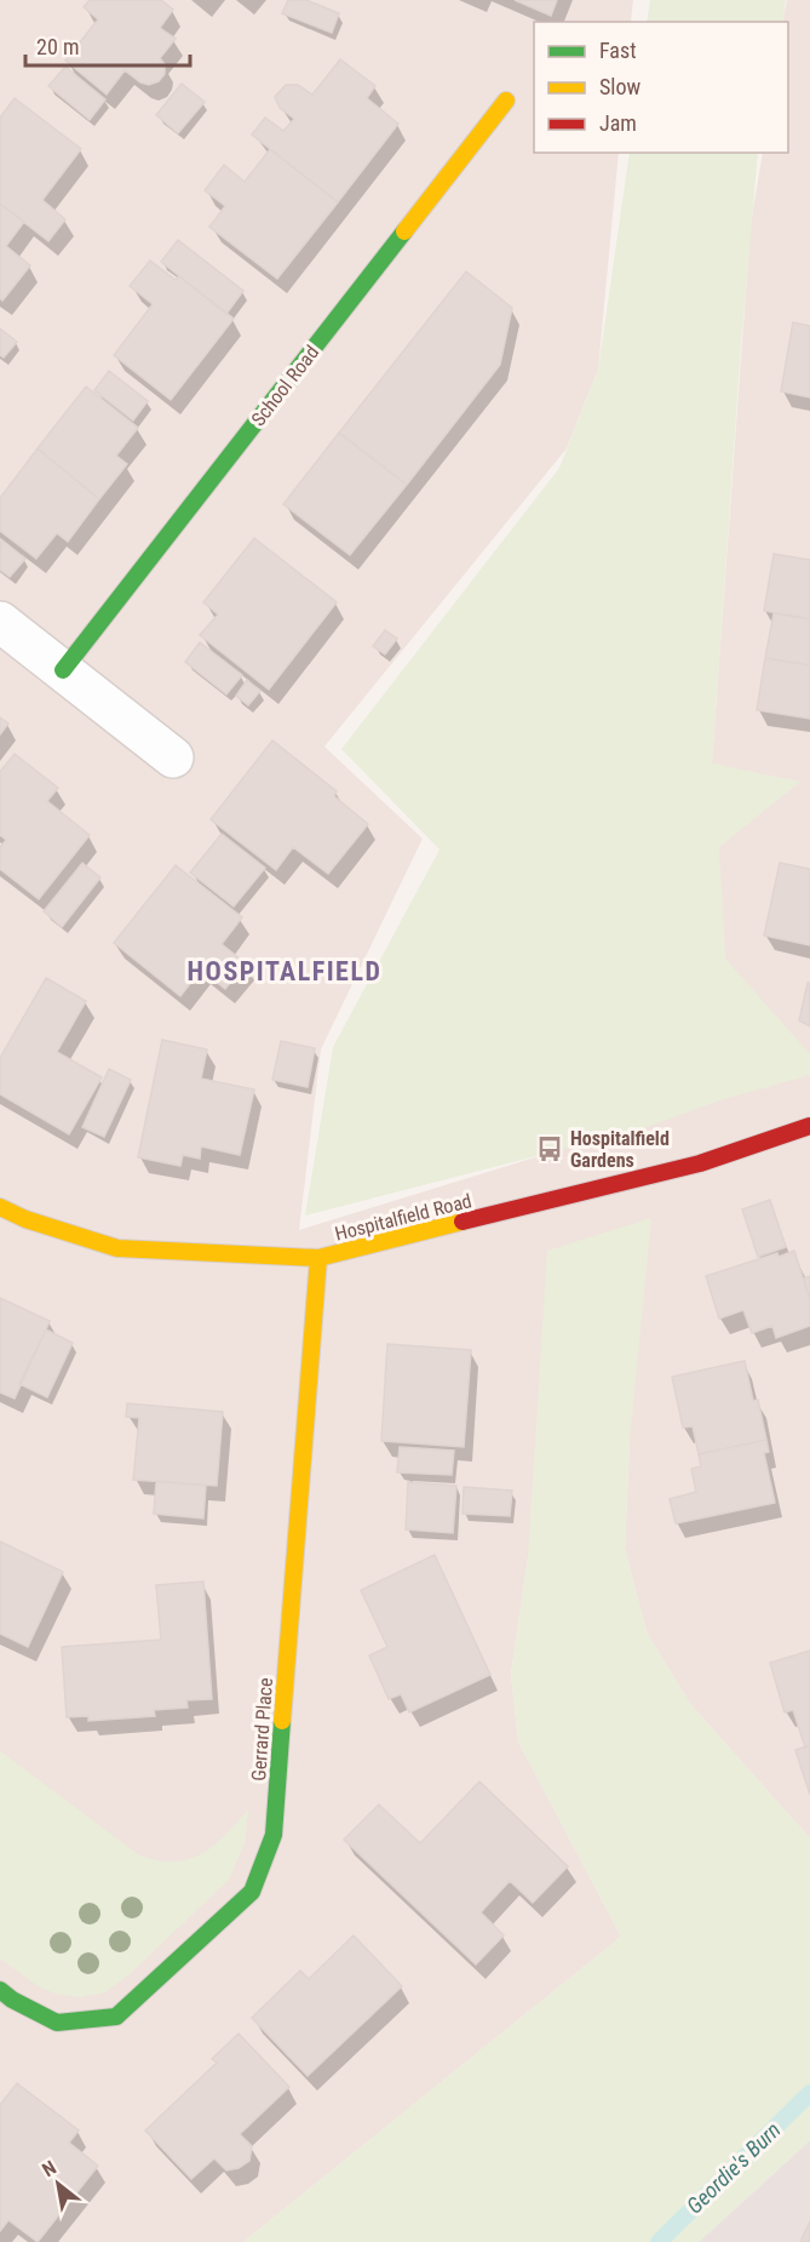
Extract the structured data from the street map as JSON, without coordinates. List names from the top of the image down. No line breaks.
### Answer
{"streets":{"street":["School Road","Hospitalfield Road","Gerrard Place"]},"crossings":[["Hospitalfield Road","Gerrard Place"]],"districts":["HOSPITALFIELD"],"water":["Geordie's Burn"],"places":{"bus stop":["Hospitalfield Gardens"]},"legend":["Fast","Slow","Jam"],"scale_bar":"20 m","north":"top left"}
